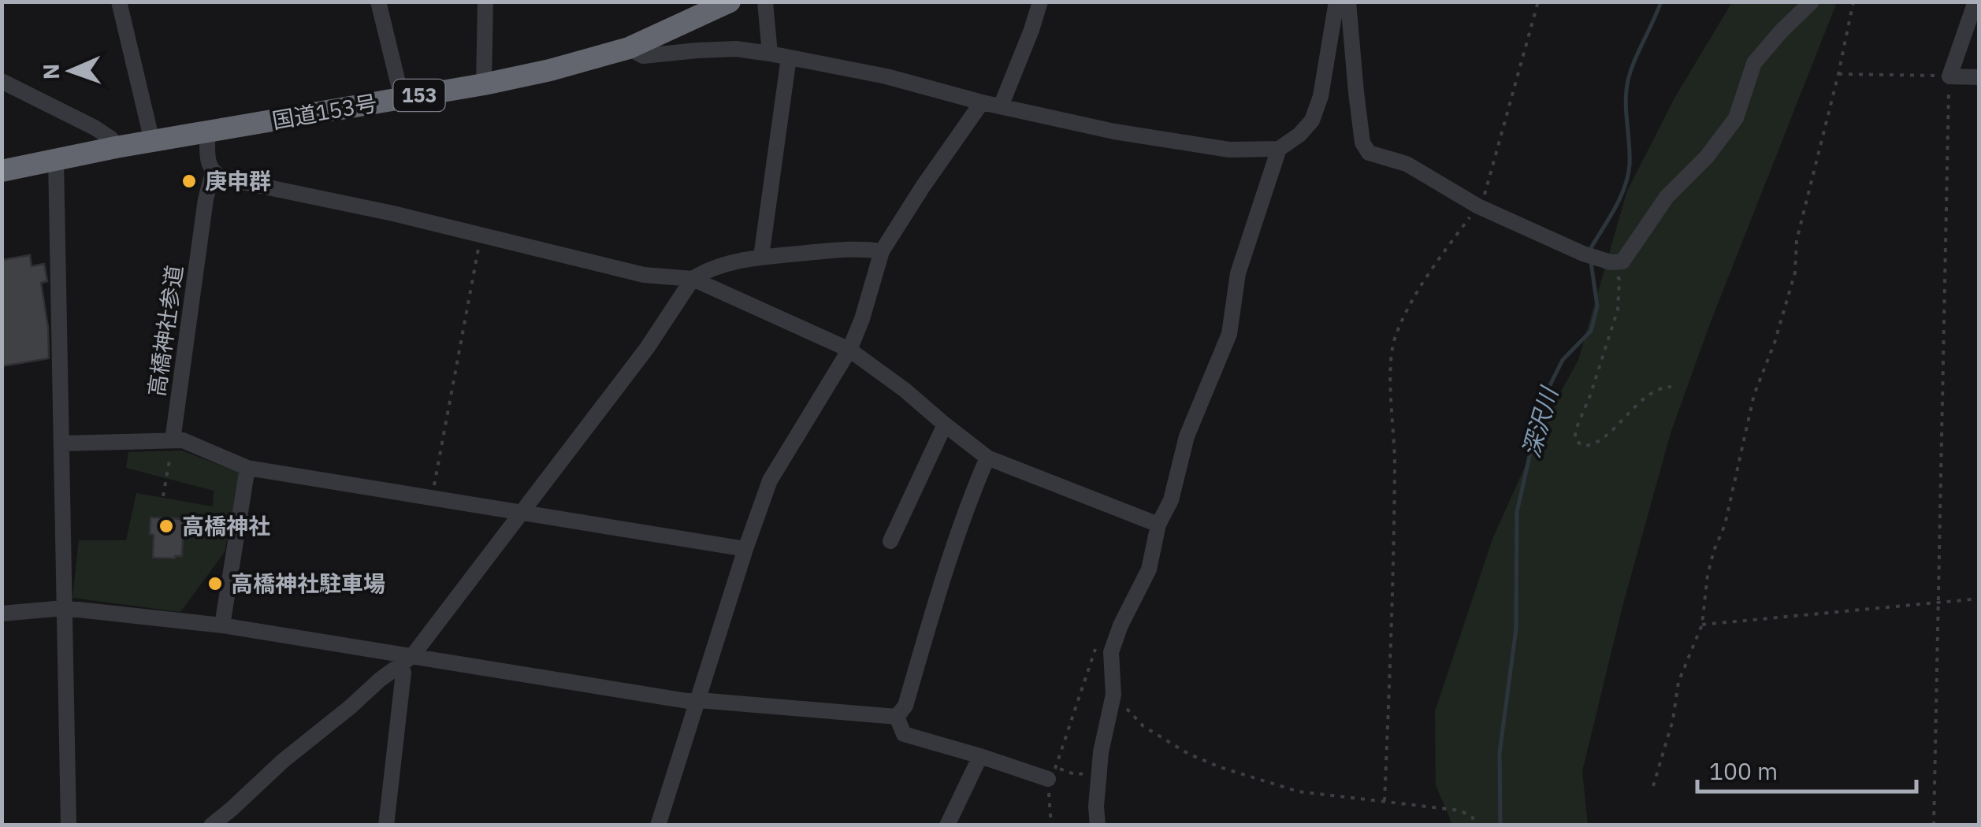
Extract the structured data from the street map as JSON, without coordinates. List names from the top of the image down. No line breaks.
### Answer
{"streets":{"highway":["153","国道153号"],"street":["高橋神社参道"]},"crossings":[["国道153号","高橋神社参道"]],"water":["深沢川"],"places":["庚申群","高橋神社","高橋神社駐車場"],"scale_bar":"100 m","north":"left"}
